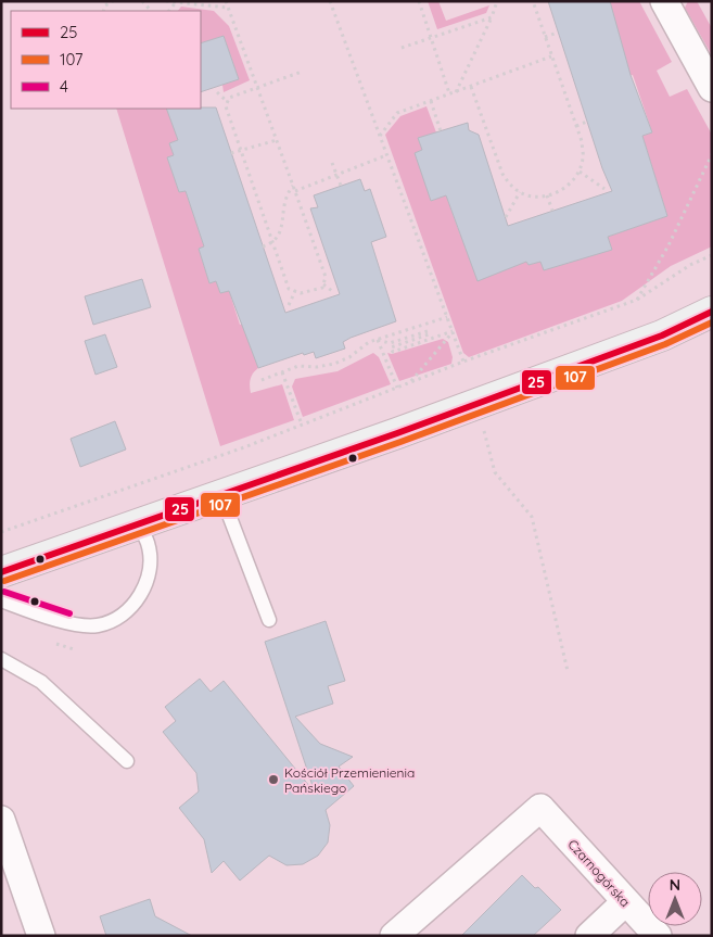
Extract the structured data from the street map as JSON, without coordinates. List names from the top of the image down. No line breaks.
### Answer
{"streets":{"street":["Czarnogórska"]},"places":["Kościół Przemienienia Pańskiego"],"lines":["transit line 25","transit line 107","transit line 4"],"legend":["25","107","4"],"north":"top"}
